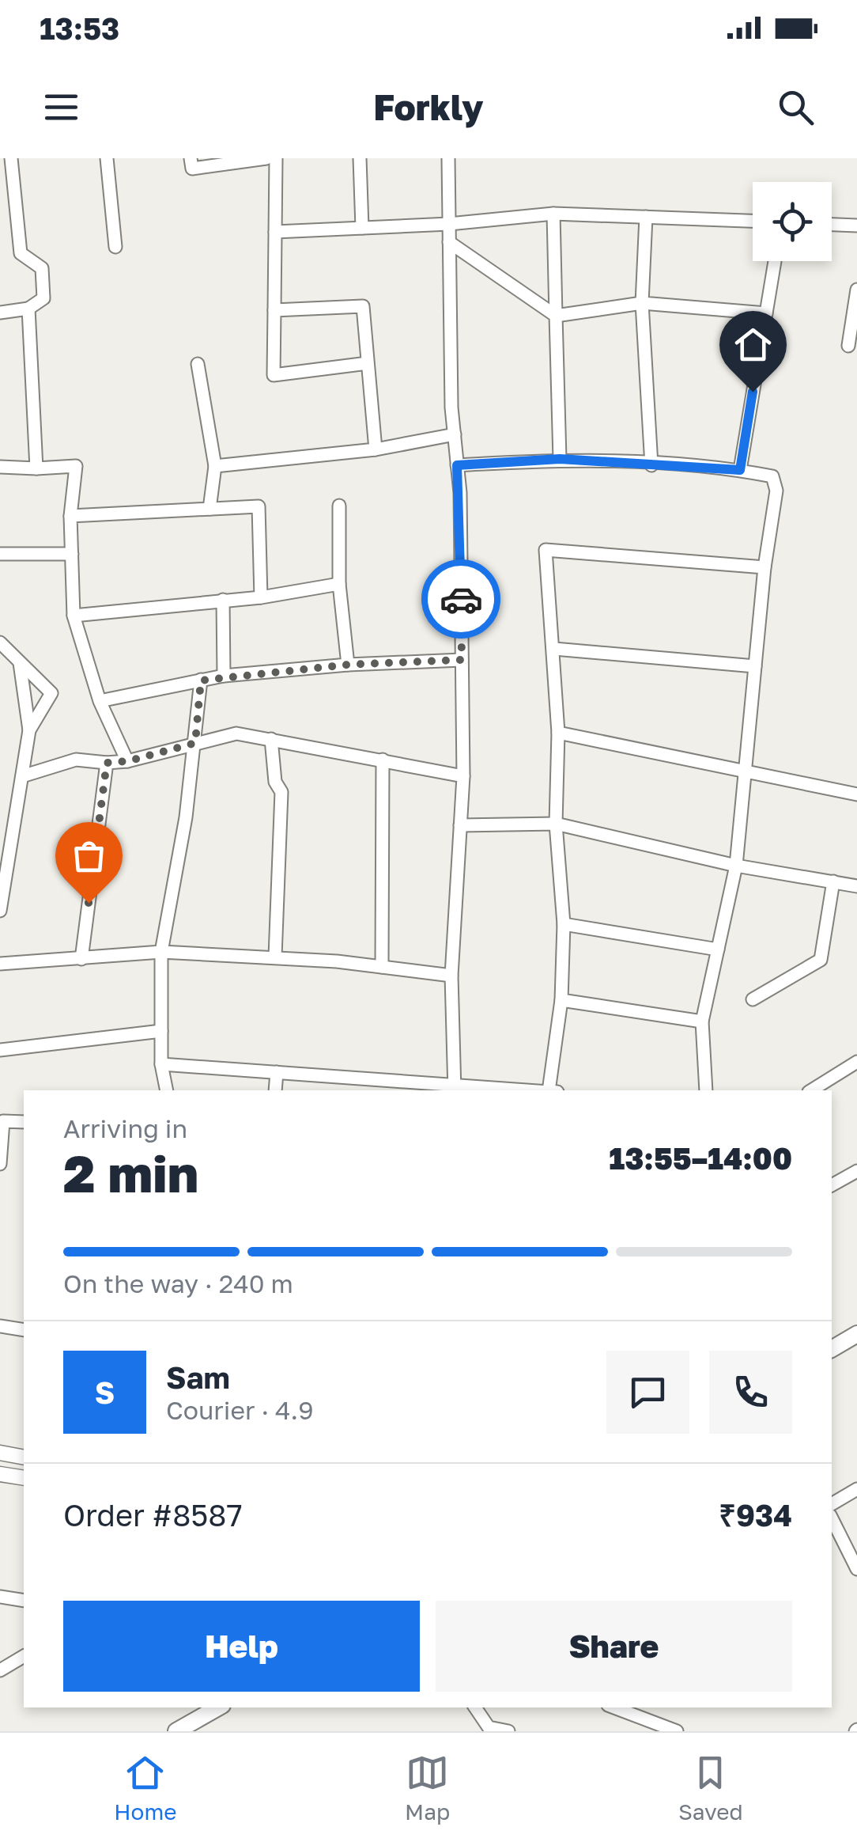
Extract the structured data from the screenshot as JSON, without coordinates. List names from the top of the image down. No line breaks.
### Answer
{"page":{"status":"13:53","header":"Forkly","heading":["2 min","Arriving in","13:55–14:00"],"panel":["Sam","Courier · 4.9","Order #8587","₹934"],"bar":"On the way · 240 m","round":"S","buttons":["Help","Share"],"tabs":["Home","Map","Saved"]}}
